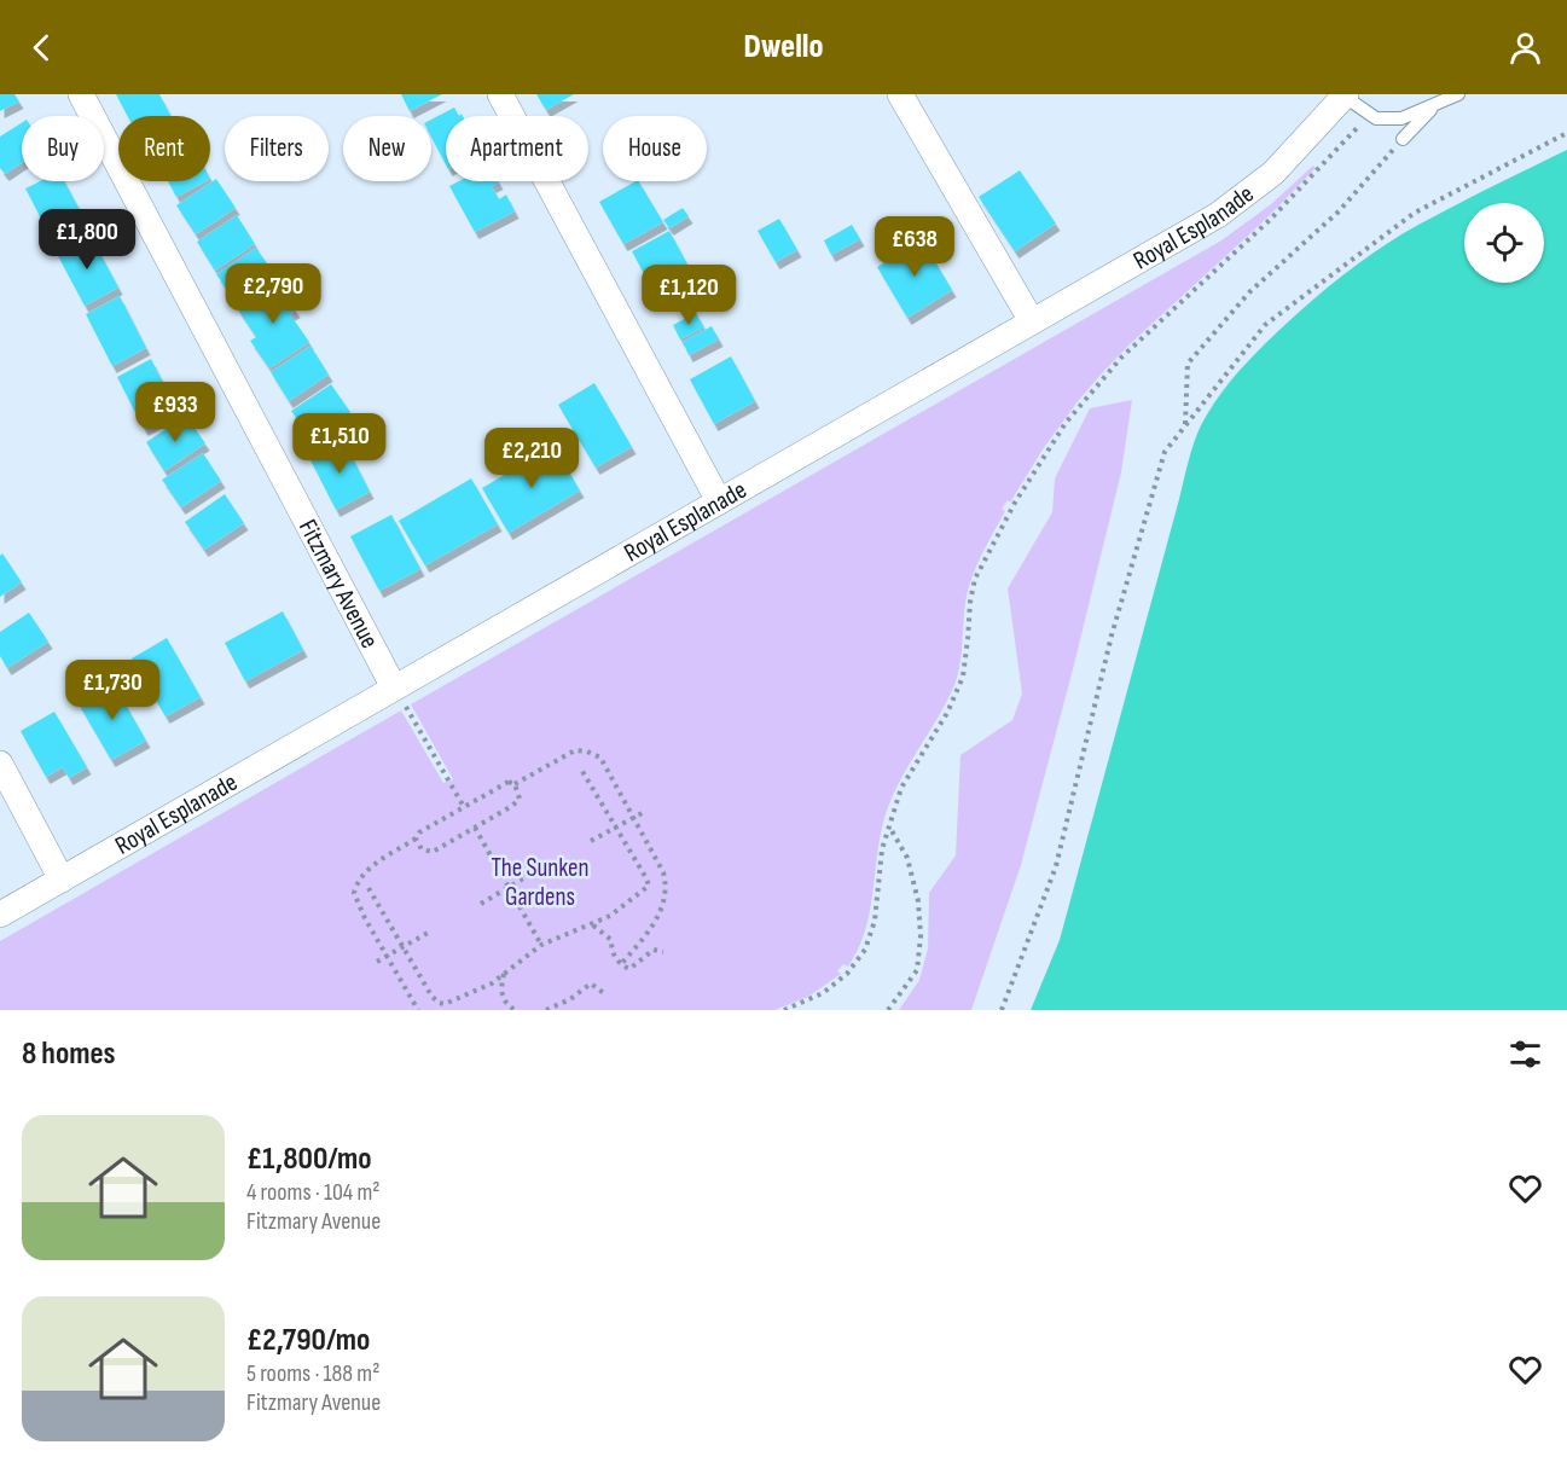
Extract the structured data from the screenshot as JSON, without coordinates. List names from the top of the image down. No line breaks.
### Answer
{"streets":{"street":["Royal Esplanade","Fitzmary Avenue"]},"crossings":[["Royal Esplanade","Fitzmary Avenue"]],"parks":["The Sunken Gardens"],"page":{"header":"Dwello","chip":["Buy","Rent","Filters","New","Apartment","House"],"price":["£1,800","£638","£2,790","£1,120","£933","£1,510","£2,210","£1,730"],"heading":"8 homes","list":[{"name":"£1,800/mo","note":"4 rooms · 104 m² · Fitzmary Avenue"},{"name":"£2,790/mo","note":"5 rooms · 188 m² · Fitzmary Avenue"}]}}
